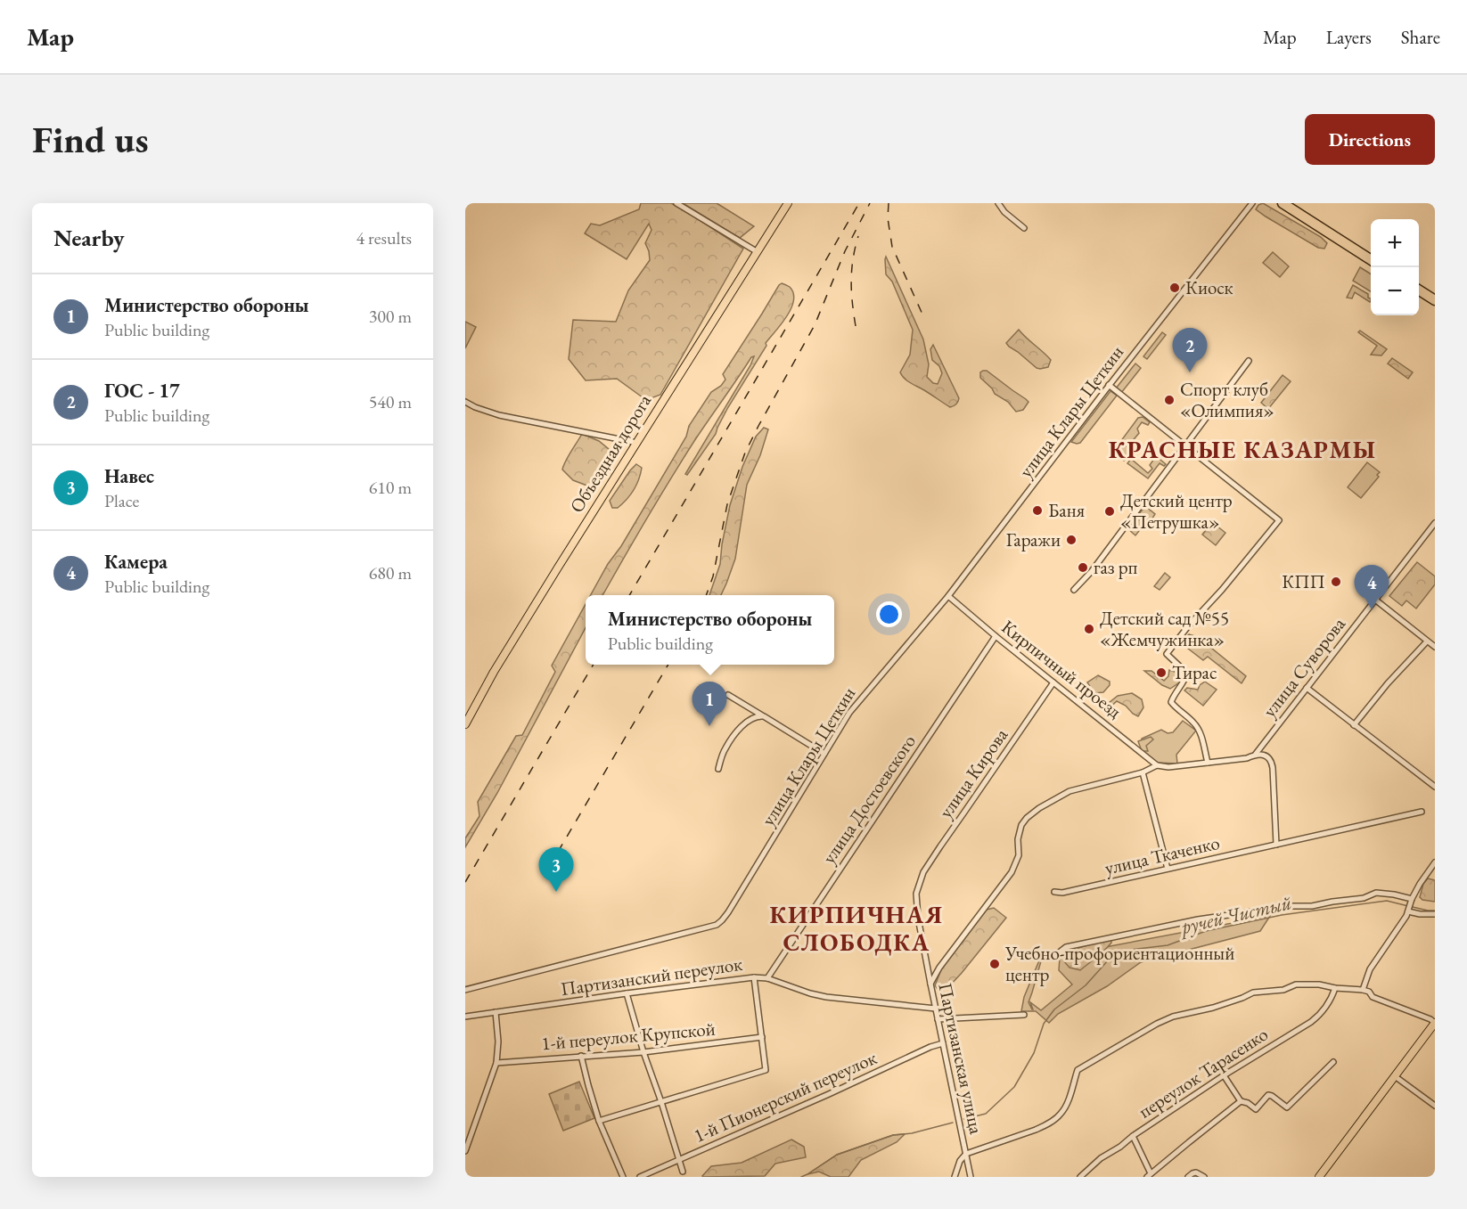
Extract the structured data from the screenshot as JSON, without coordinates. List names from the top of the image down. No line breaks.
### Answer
{"streets":{"main road":["Объездная дорога"],"street":["улица Клары Цеткин","улица Суворова","Кирпичный проезд","улица Кирова","улица Достоевского","улица Ткаченко","Партизанский переулок","1-й переулок Крупской","Партизанская улица","переулок Тарасенко","1-й Пионерский переулок"]},"crossings":[["улица Клары Цеткин","Кирпичный проезд"],["Кирпичный проезд","улица Кирова"],["Кирпичный проезд","улица Достоевского"],["улица Кирова","Партизанская улица"],["улица Достоевского","Партизанский переулок"],["Партизанский переулок","Партизанская улица"],["Партизанская улица","1-й Пионерский переулок"]],"districts":["КРАСНЫЕ КАЗАРМЫ","КИРПИЧНАЯ СЛОБОДКА"],"water":["ручей Чистый"],"places":["Киоск","Спорт клуб «Олимпия»","Баня","Детский центр «Петрушка»","Гаражи","газ рп","КПП","Детский сад №55 «Жемчужинка»","Тирас","Учебно-профориентационный центр"],"page":{"header":"Map","nav":["Map","Layers","Share"],"buttons":"Directions","title":"Find us","heading":["Nearby","4 results"],"map_buttons":["+","−"],"list":[{"mark":"1","name":"Министерство обороны","note":"Public building","value":"300 m"},{"mark":"2","name":"ГОС - 17","note":"Public building","value":"540 m"},{"mark":"3","name":"Навес","note":"Place","value":"610 m"},{"mark":"4","name":"Камера","note":"Public building","value":"680 m"}],"pins":["2","4","1","3"],"popup":["Министерство обороны","Public building"]}}
